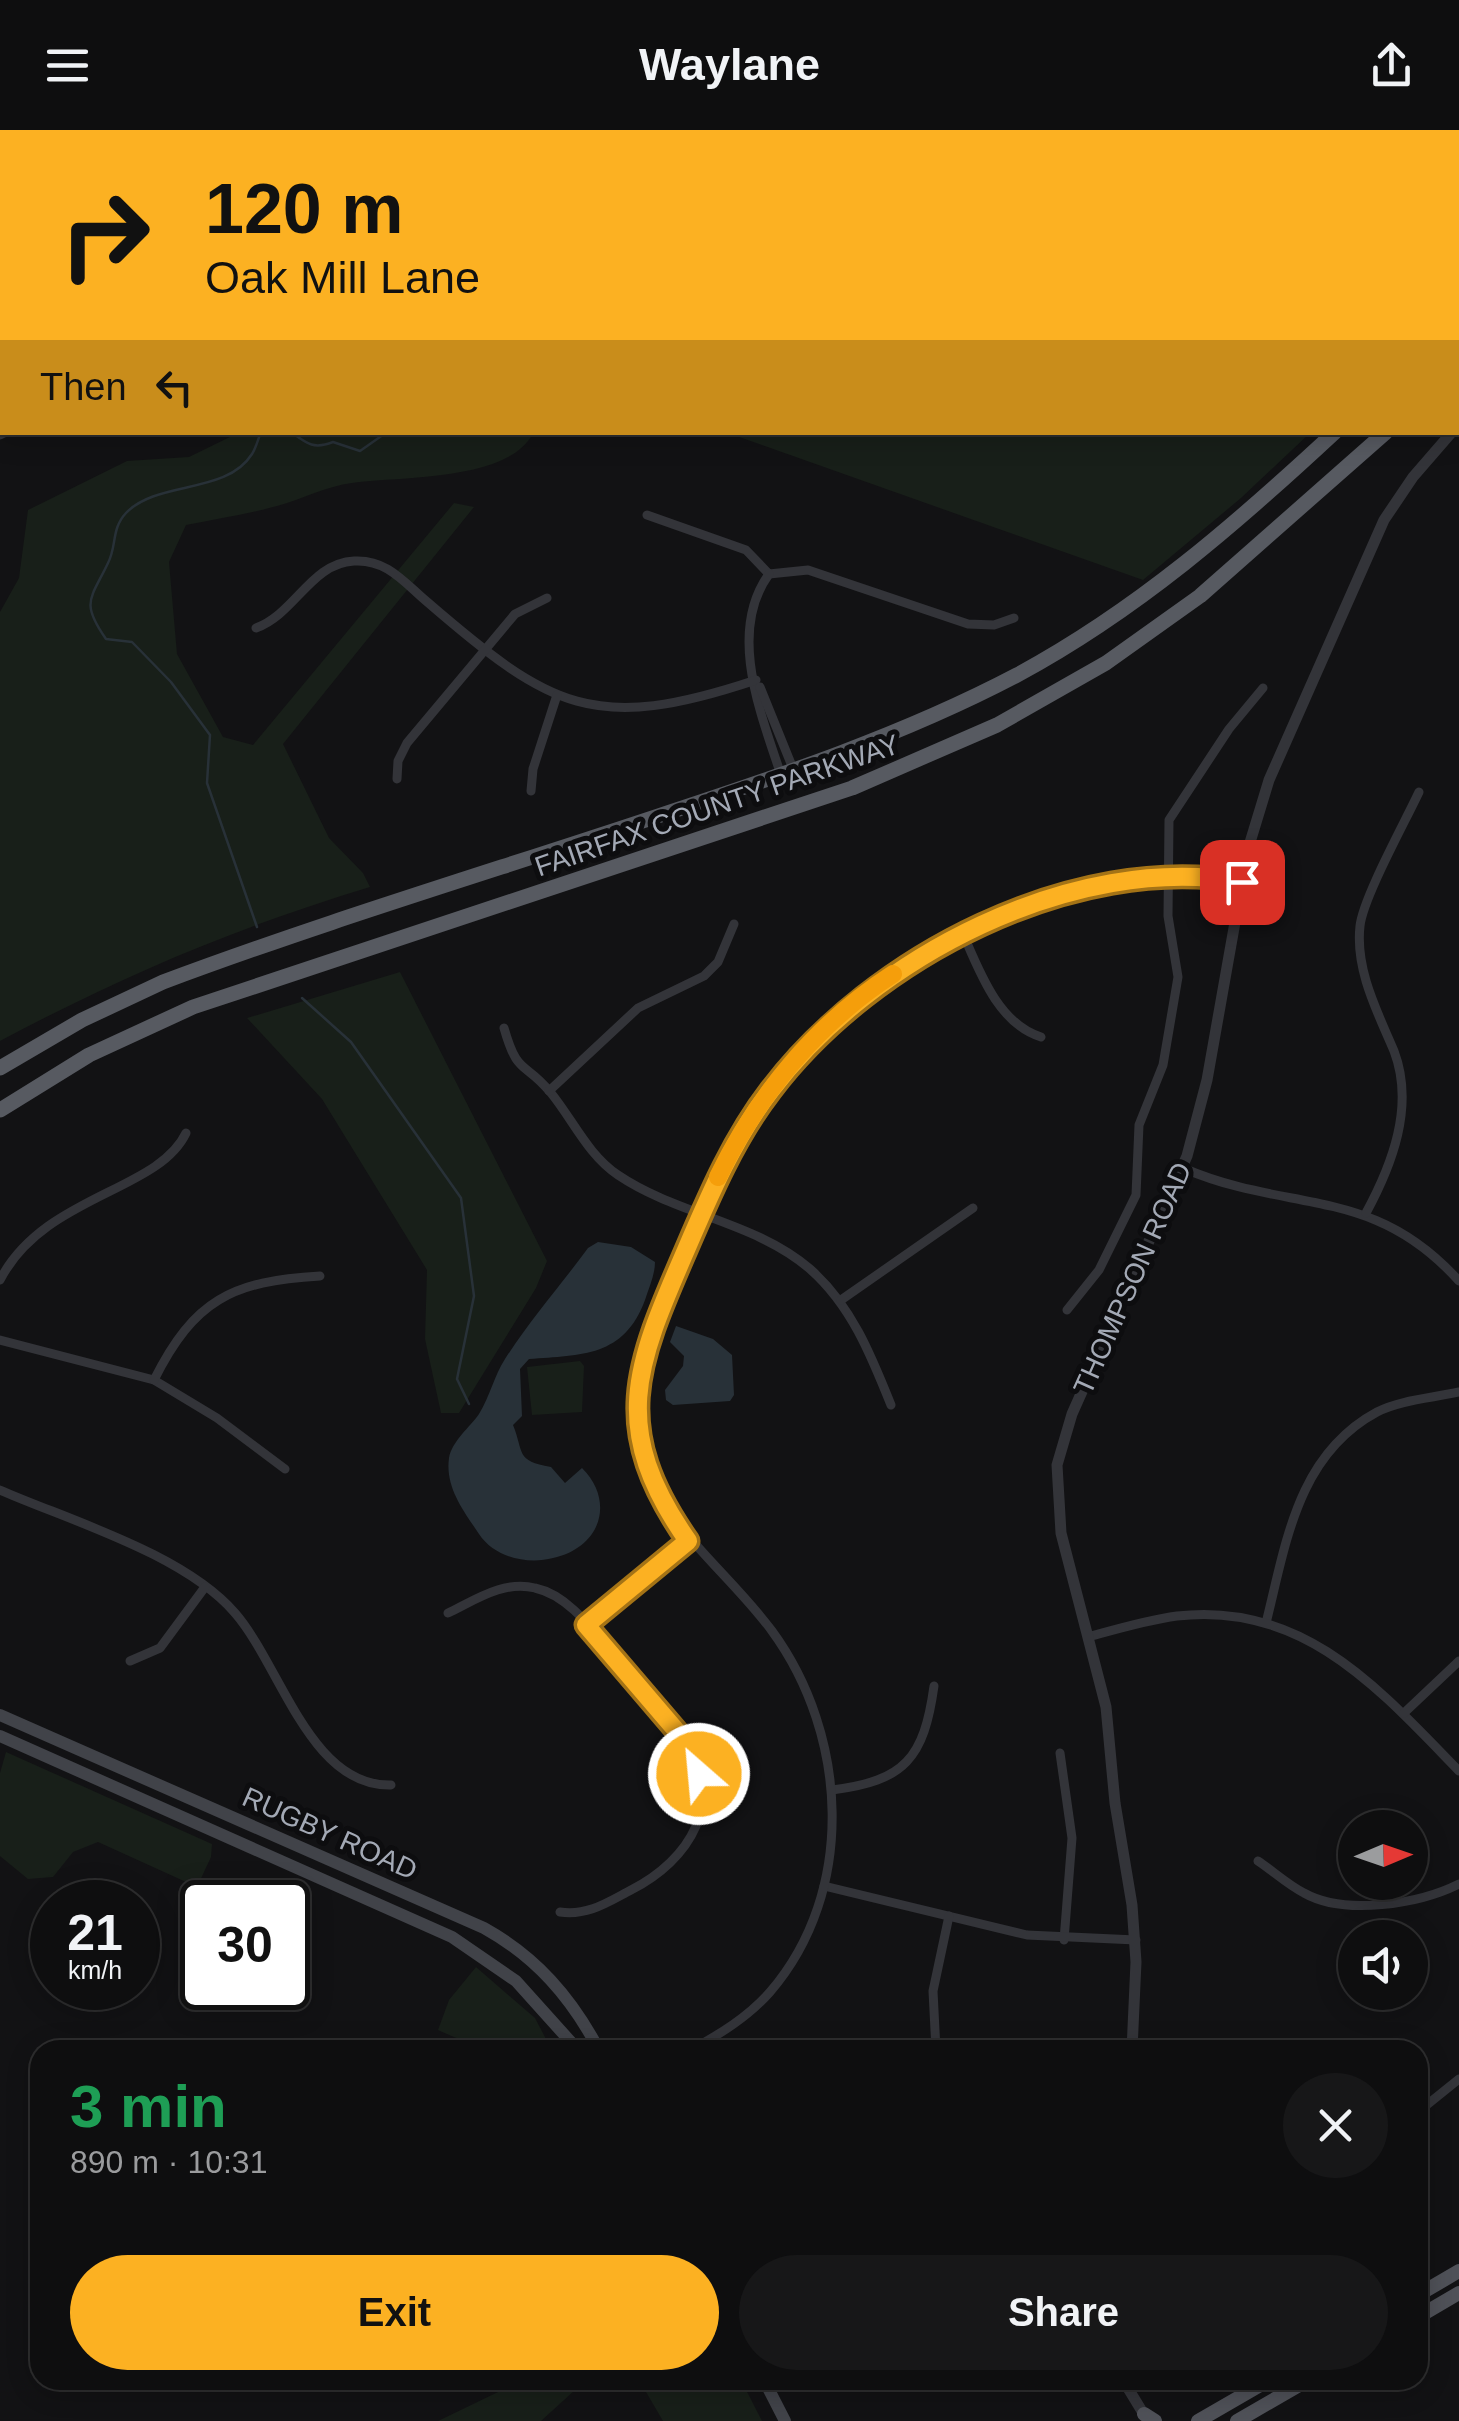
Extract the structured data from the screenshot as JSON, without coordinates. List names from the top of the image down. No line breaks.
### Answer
{"streets":{"highway":["FAIRFAX COUNTY PARKWAY"],"main road":["RUGBY ROAD"],"street":["THOMPSON ROAD"]},"north":"right","page":{"header":"Waylane","turn":["120 m","Oak Mill Lane"],"then":"Then","speed":"21 km/h","limit":"30","heading":["3 min","890 m · 10:31"],"buttons":["Exit","Share"]}}
